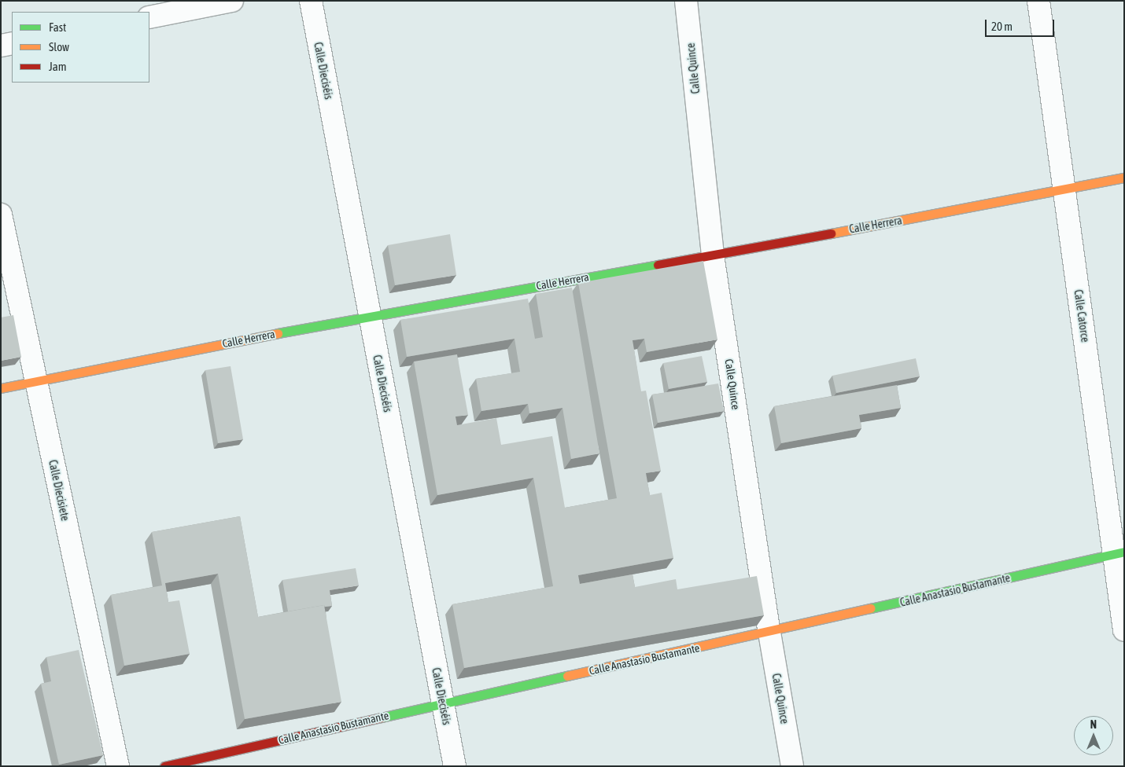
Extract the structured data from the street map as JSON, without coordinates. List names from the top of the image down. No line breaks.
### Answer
{"streets":{"street":["Calle Quince","Calle Dieciséis","Calle Herrera","Calle Catorce","Calle Diecisiete","Calle Anastasio Bustamante"]},"crossings":[["Calle Quince","Calle Herrera"],["Calle Quince","Calle Anastasio Bustamante"],["Calle Dieciséis","Calle Herrera"],["Calle Dieciséis","Calle Anastasio Bustamante"],["Calle Herrera","Calle Catorce"],["Calle Herrera","Calle Diecisiete"],["Calle Catorce","Calle Anastasio Bustamante"]],"legend":["Fast","Slow","Jam"],"scale_bar":"20 m","north":"top"}
